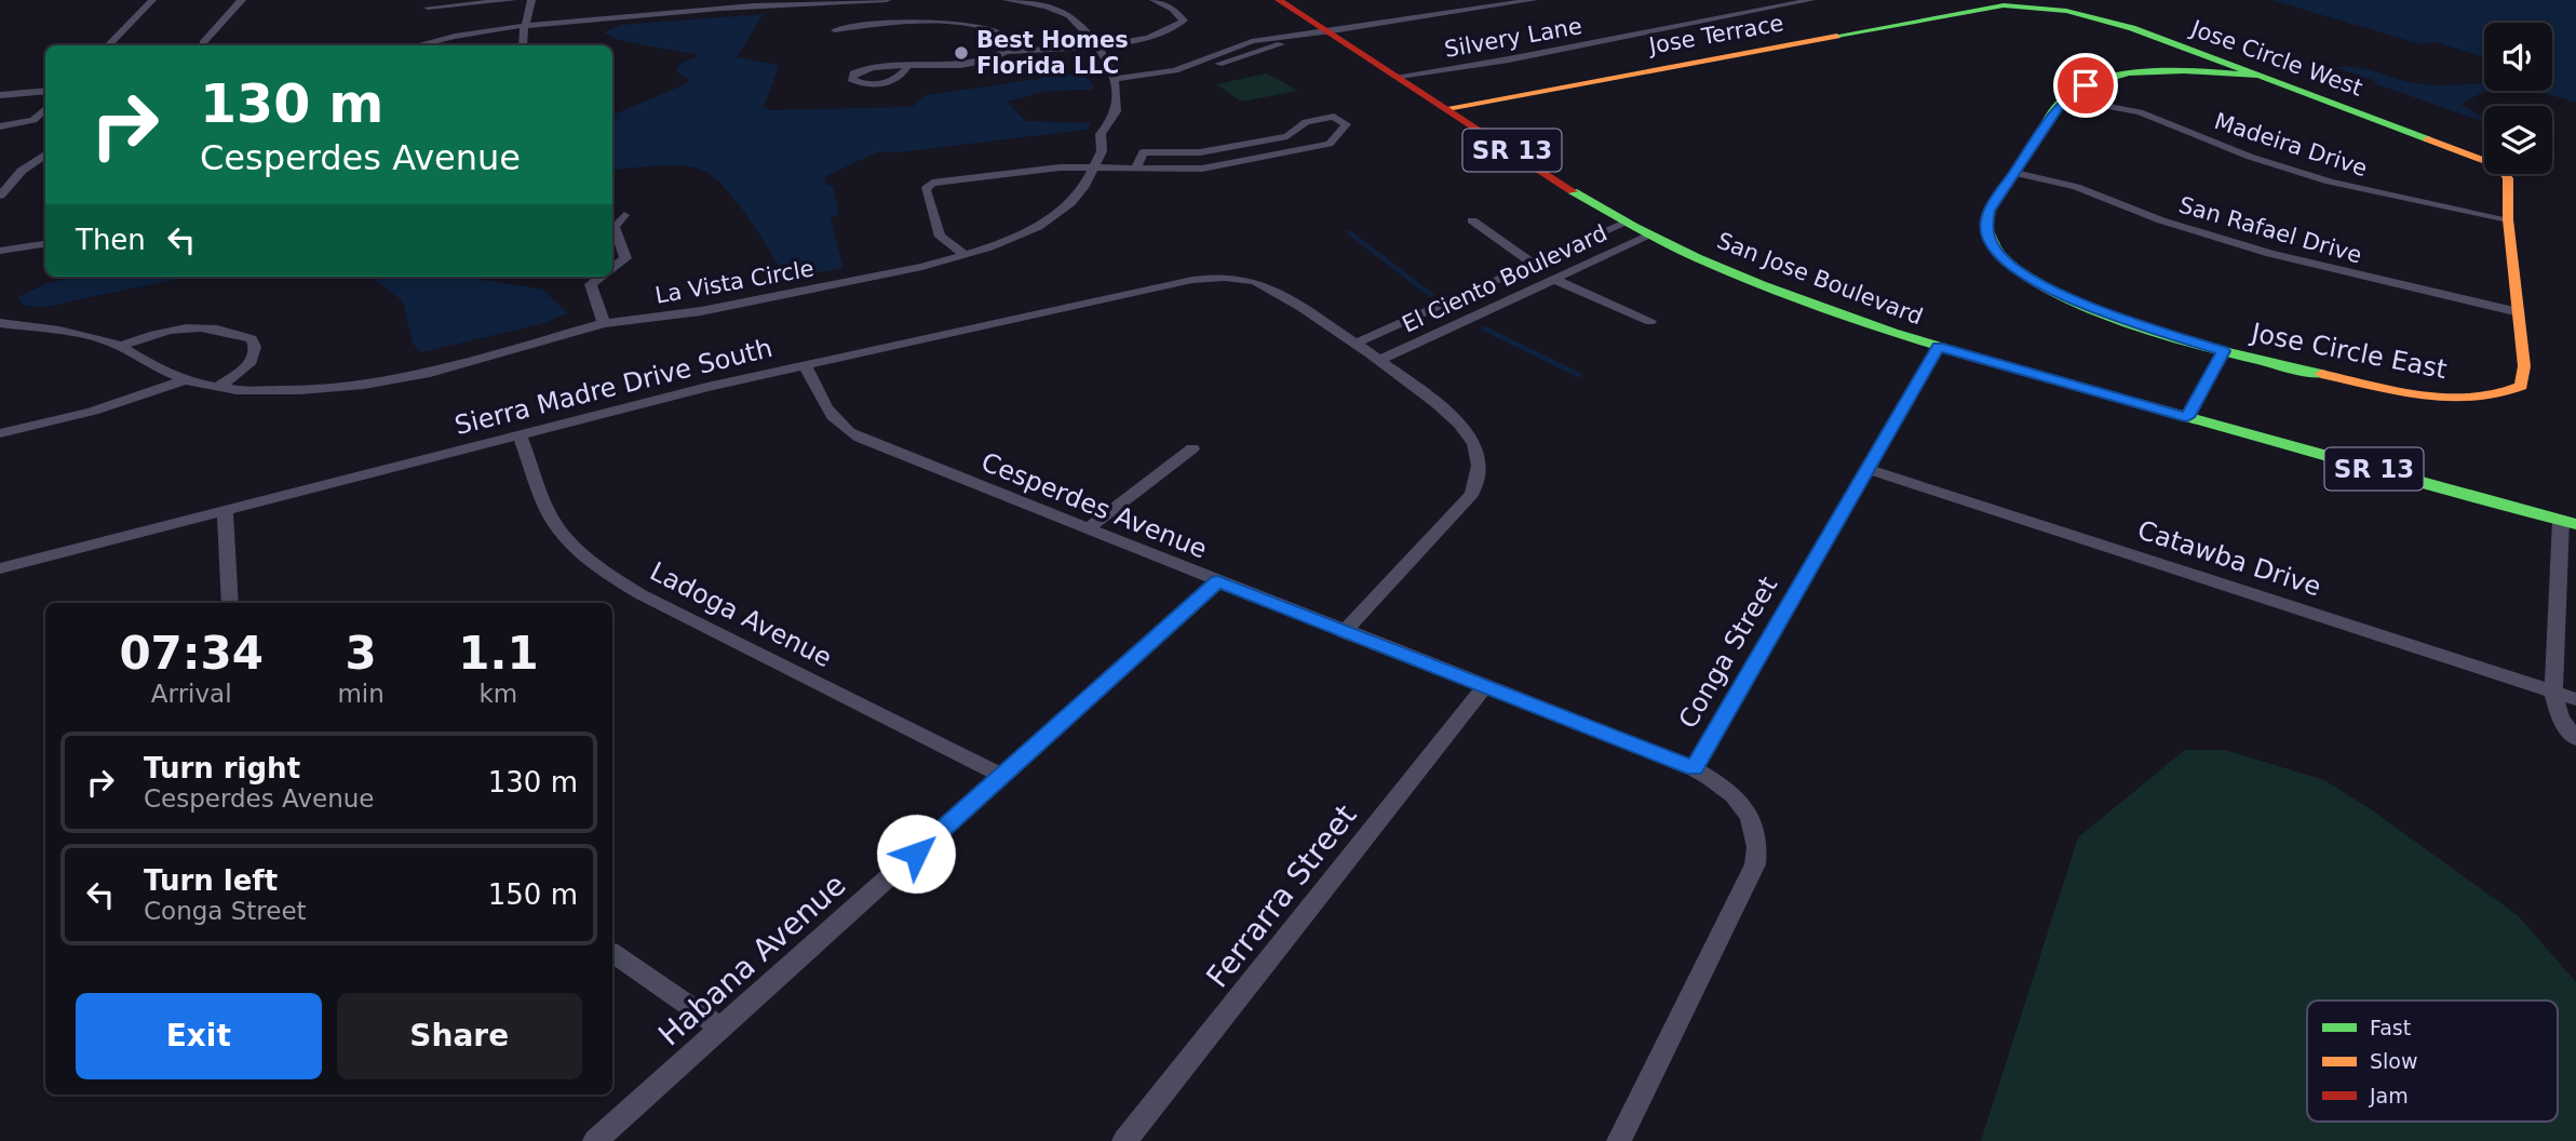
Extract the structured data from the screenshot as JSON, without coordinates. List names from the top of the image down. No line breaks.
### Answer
{"streets":{"street":["Jose Terrace","Silvery Lane","Jose Circle West","Madeira Drive","SR 13","San Rafael Drive","El Ciento Boulevard","San Jose Boulevard","La Vista Circle","Jose Circle East","Sierra Madre Drive South","Cesperdes Avenue","Catawba Drive","Ladoga Avenue","Conga Street","Ferrarra Street","Habana Avenue"]},"crossings":[["Jose Terrace","Jose Circle West"],["Jose Terrace","San Jose Boulevard"],["Silvery Lane","San Jose Boulevard"],["Jose Circle West","Madeira Drive"],["San Rafael Drive","Jose Circle East"],["El Ciento Boulevard","San Jose Boulevard"],["El Ciento Boulevard","Sierra Madre Drive South"],["San Jose Boulevard","Jose Circle East"],["San Jose Boulevard","Conga Street"],["Sierra Madre Drive South","Cesperdes Avenue"],["Sierra Madre Drive South","Ladoga Avenue"],["Cesperdes Avenue","Conga Street"],["Cesperdes Avenue","Ferrarra Street"],["Cesperdes Avenue","Habana Avenue"],["Catawba Drive","Conga Street"],["Ladoga Avenue","Habana Avenue"]],"places":["Best Homes Florida LLC"],"legend":["Fast","Slow","Jam"],"page":{"turn":["130 m","Cesperdes Avenue"],"then":"Then","eta":["07:34","Arrival","3","min","1.1","km"],"list":[{"name":"Turn right","note":"Cesperdes Avenue","value":"130 m"},{"name":"Turn left","note":"Conga Street","value":"150 m"}],"buttons":["Exit","Share"]}}
